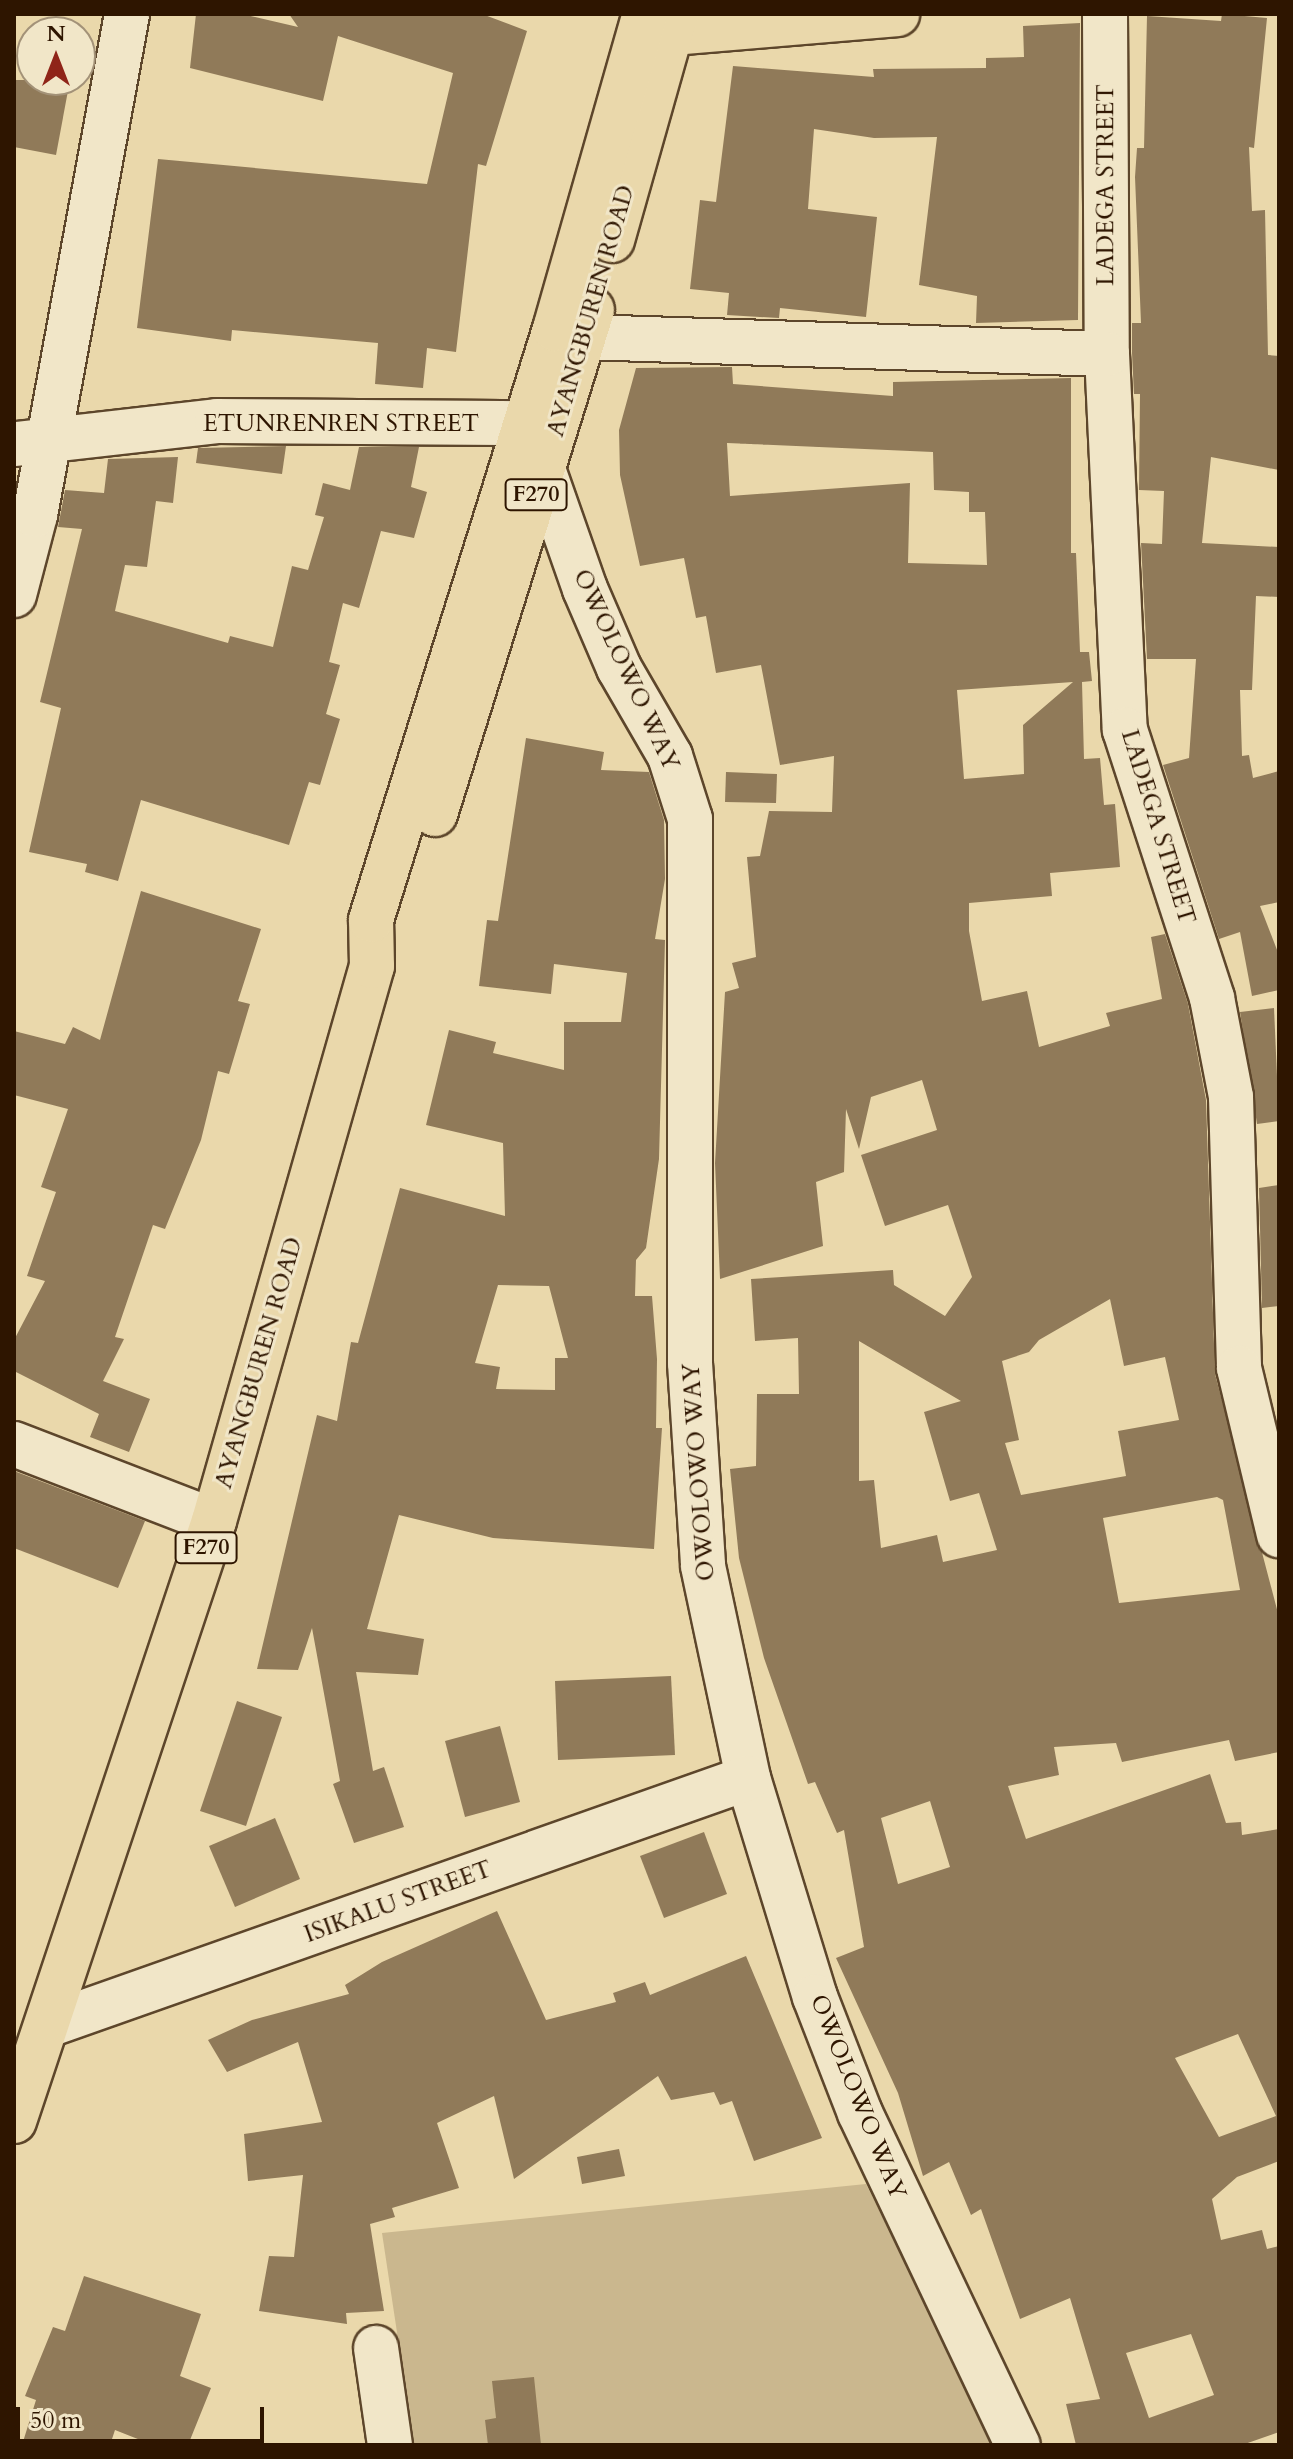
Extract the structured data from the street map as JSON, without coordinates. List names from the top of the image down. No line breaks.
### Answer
{"streets":{"main road":["AYANGBUREN ROAD","F270"],"street":["LADEGA STREET","ETUNRENREN STREET","OWOLOWO WAY","ISIKALU STREET"]},"crossings":[["AYANGBUREN ROAD","ETUNRENREN STREET"],["AYANGBUREN ROAD","OWOLOWO WAY"],["AYANGBUREN ROAD","ISIKALU STREET"],["OWOLOWO WAY","ISIKALU STREET"]],"scale_bar":"50 m","north":"top"}
